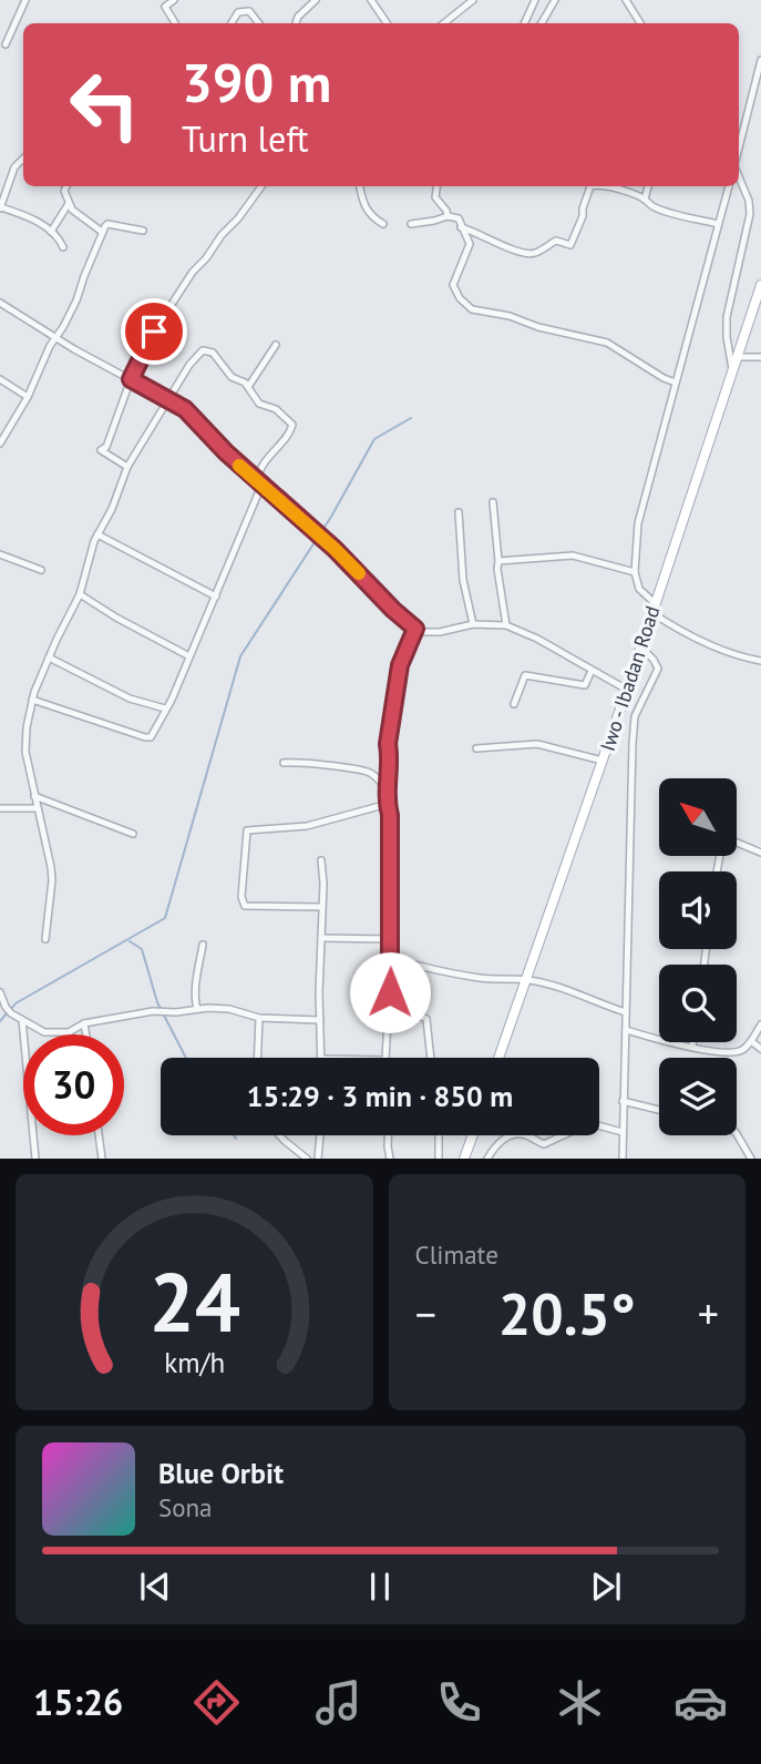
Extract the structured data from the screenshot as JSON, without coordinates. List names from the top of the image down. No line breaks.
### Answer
{"streets":{"main road":["Iwo - Ibadan Road"]},"north":"top left","page":{"turn":["390 m","Turn left"],"limit":"30","trip":"15:29 · 3 min · 850 m","tile":"Climate","heat":["−","20.5°","+"],"song":["Blue Orbit","Sona"],"tabs":"15:26","gauge":["24","km/h"]}}
